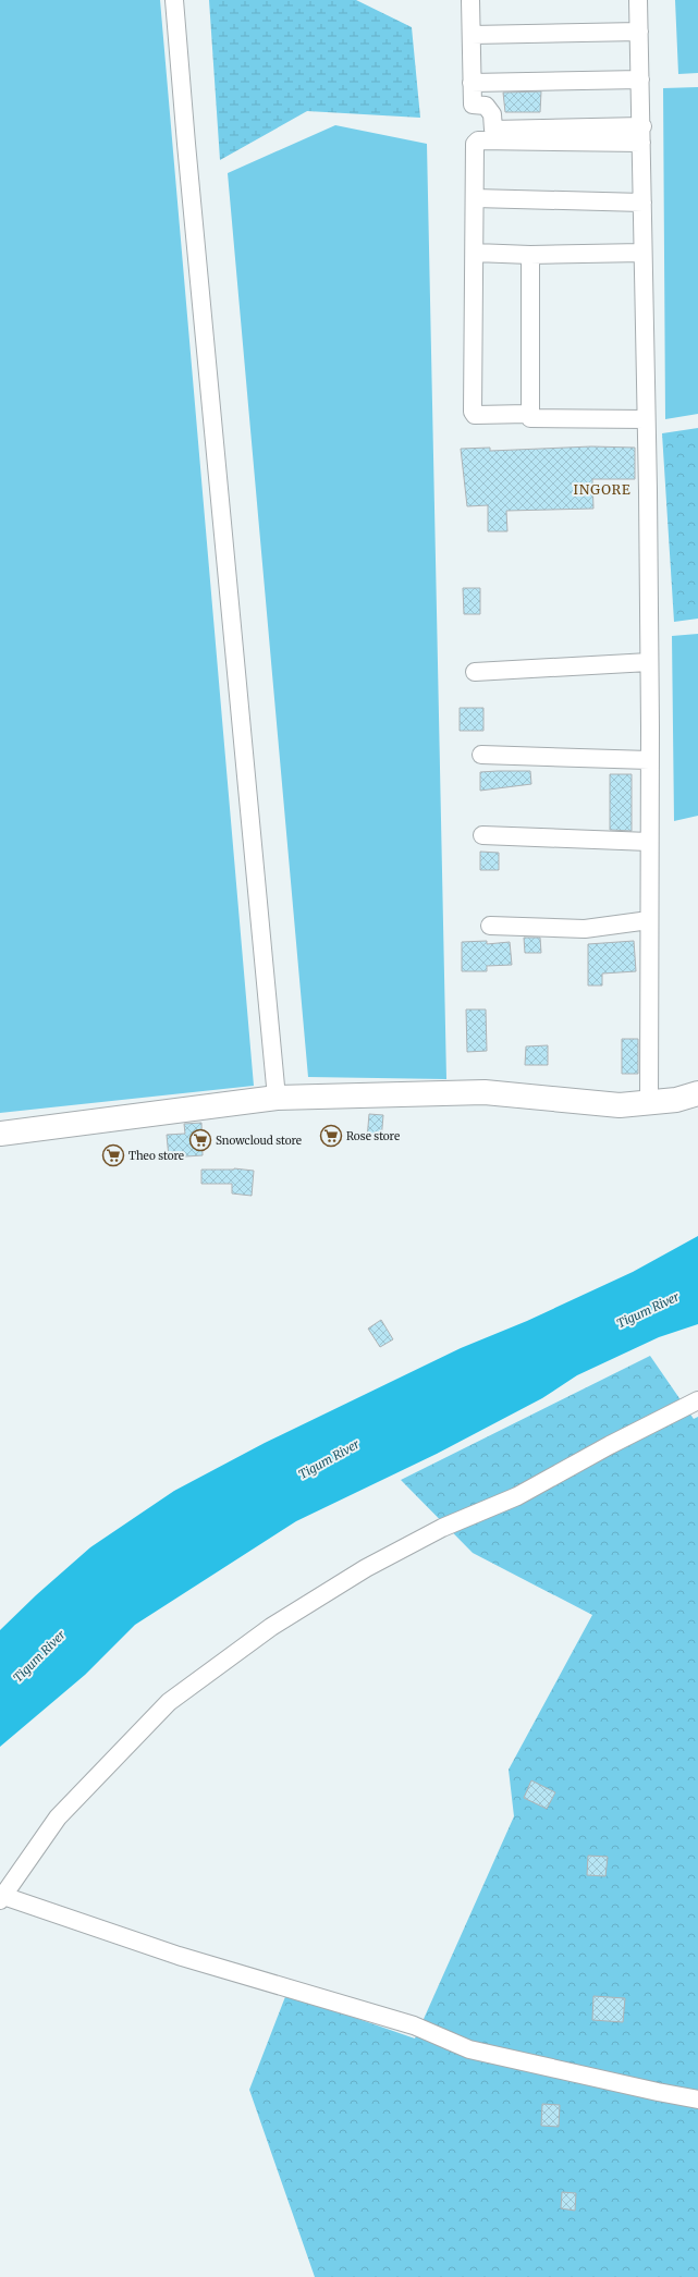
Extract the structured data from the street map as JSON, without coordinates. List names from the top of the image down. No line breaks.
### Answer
{"districts":["INGORE"],"water":["Tigum River"],"places":{"supermarket":["Rose store","Snowcloud store","Theo store"]}}
